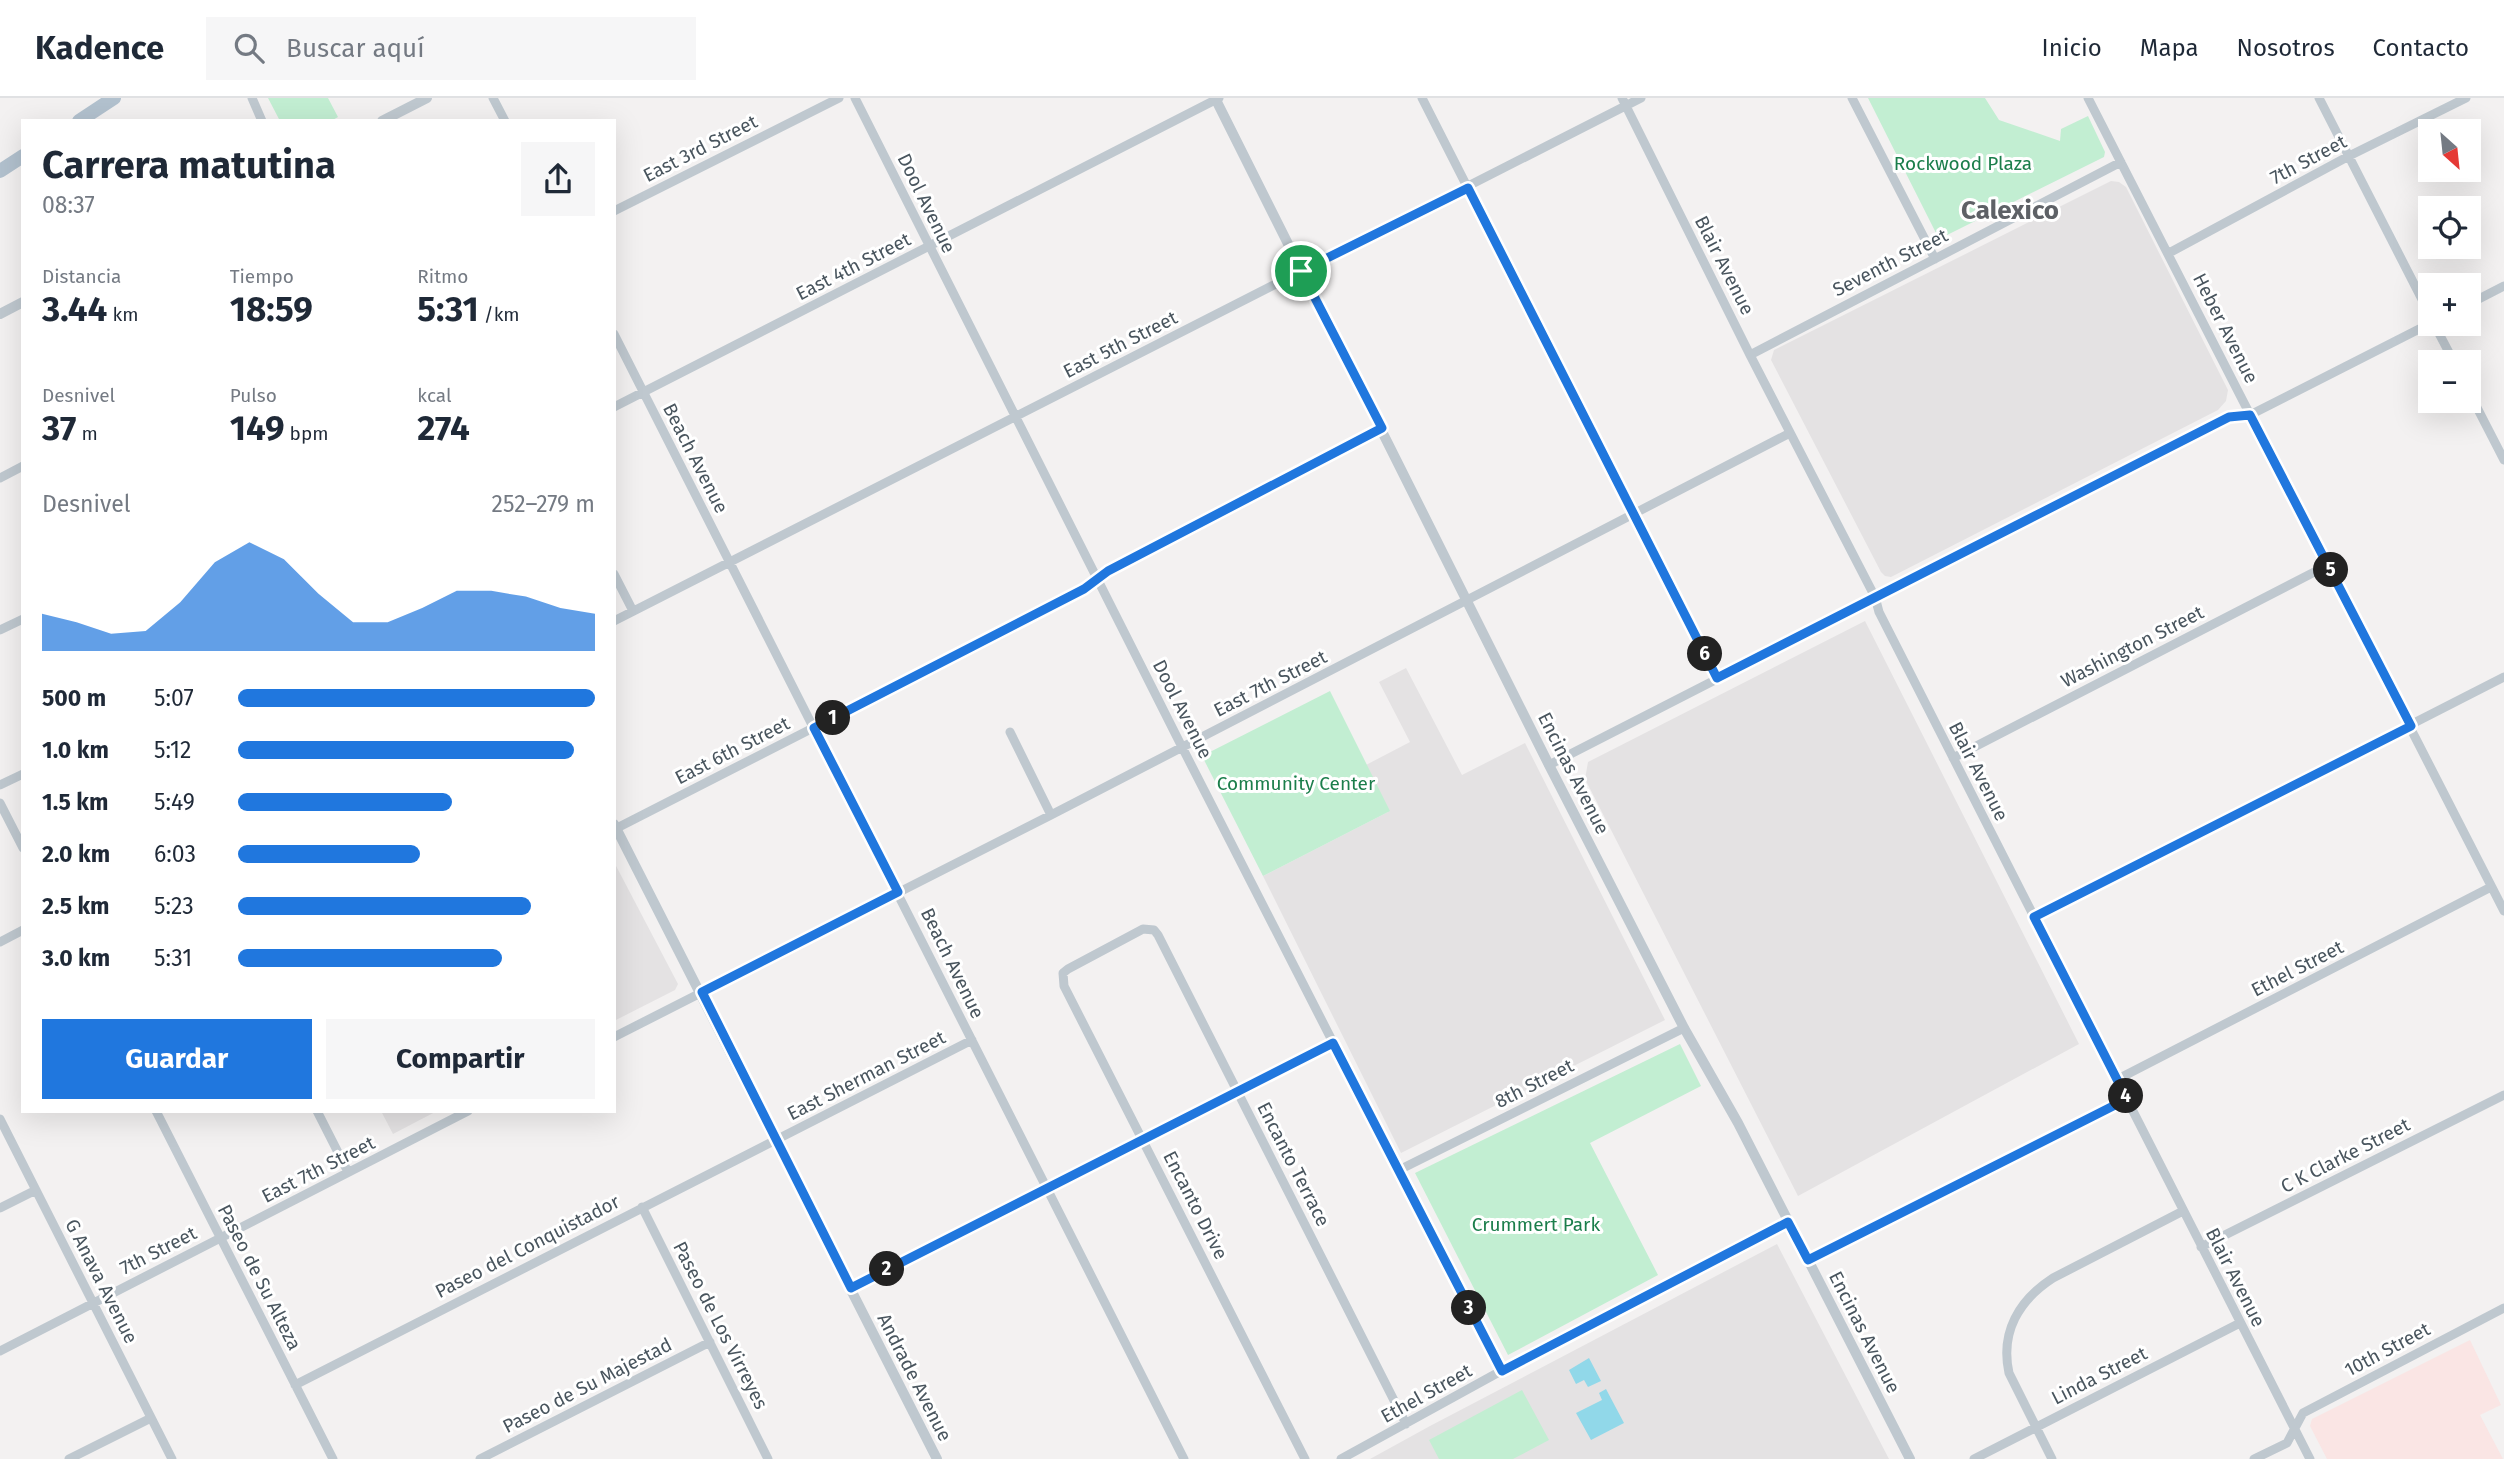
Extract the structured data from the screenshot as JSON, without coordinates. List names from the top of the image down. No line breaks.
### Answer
{"streets":{"street":["East 3rd Street","7th Street","Dool Avenue","Seventh Street","Blair Avenue","East 4th Street","Heber Avenue","East 5th Street","Beach Avenue","Washington Street","East 7th Street","East 6th Street","Encinas Avenue","Ethel Street","East Sherman Street","8th Street","C K Clarke Street","Encanto Terrace","Encanto Drive","Paseo del Conquistador","Paseo de Su Alteza","G Anava Avenue","Paseo de Los Virreyes","10th Street","Linda Street","Andrade Avenue","Paseo de Su Majestad"]},"crossings":[["7th Street","Heber Avenue"],["7th Street","East 7th Street"],["7th Street","Paseo de Su Alteza"],["7th Street","G Anava Avenue"],["Dool Avenue","East 4th Street"],["Dool Avenue","East 5th Street"],["Dool Avenue","East 7th Street"],["Dool Avenue","East 6th Street"],["Dool Avenue","Ethel Street"],["Dool Avenue","8th Street"],["Seventh Street","Blair Avenue"],["Seventh Street","Heber Avenue"],["Blair Avenue","East 5th Street"],["Blair Avenue","Washington Street"],["Blair Avenue","East 7th Street"],["Blair Avenue","Ethel Street"],["Blair Avenue","C K Clarke Street"],["Blair Avenue","10th Street"],["Blair Avenue","Linda Street"],["East 4th Street","Beach Avenue"],["East 4th Street","Encinas Avenue"],["Heber Avenue","Washington Street"],["Heber Avenue","Ethel Street"],["East 5th Street","Beach Avenue"],["East 5th Street","Encinas Avenue"],["Beach Avenue","East 7th Street"],["Beach Avenue","East 6th Street"],["Beach Avenue","East Sherman Street"],["East 7th Street","Encinas Avenue"],["East 7th Street","Paseo de Su Alteza"],["East 7th Street","Andrade Avenue"],["East 6th Street","Encinas Avenue"],["Encinas Avenue","Ethel Street"],["Encinas Avenue","8th Street"],["Ethel Street","Encanto Terrace"],["East Sherman Street","Paseo del Conquistador"],["East Sherman Street","Andrade Avenue"],["Encanto Terrace","Encanto Drive"],["Paseo del Conquistador","Paseo de Su Alteza"],["Paseo del Conquistador","Paseo de Los Virreyes"],["Paseo del Conquistador","Andrade Avenue"],["Paseo de Los Virreyes","Paseo de Su Majestad"]],"districts":["Calexico"],"parks":["Rockwood Plaza","Community Center","Crummert Park"],"north":"bottom right","page":{"header":"Kadence","search":"Buscar aquí","nav":["Inicio","Mapa","Nosotros","Contacto"],"map_buttons":["+","−"],"heading":["Carrera matutina","08:37"],"stats":[["Distancia","3.44 km"],["Tiempo","18:59"],["Ritmo","5:31 /km"],["Desnivel","37 m"],["Pulso","149 bpm"],["kcal","274"]],"chart":["Desnivel","252–279 m"],"pins":["5","6","1","4","2","3"],"list":[{"name":"500 m","note":"5:07"},{"name":"1.0 km","note":"5:12"},{"name":"1.5 km","note":"5:49"},{"name":"2.0 km","note":"6:03"},{"name":"2.5 km","note":"5:23"},{"name":"3.0 km","note":"5:31"}],"buttons":["Guardar","Compartir"]}}
